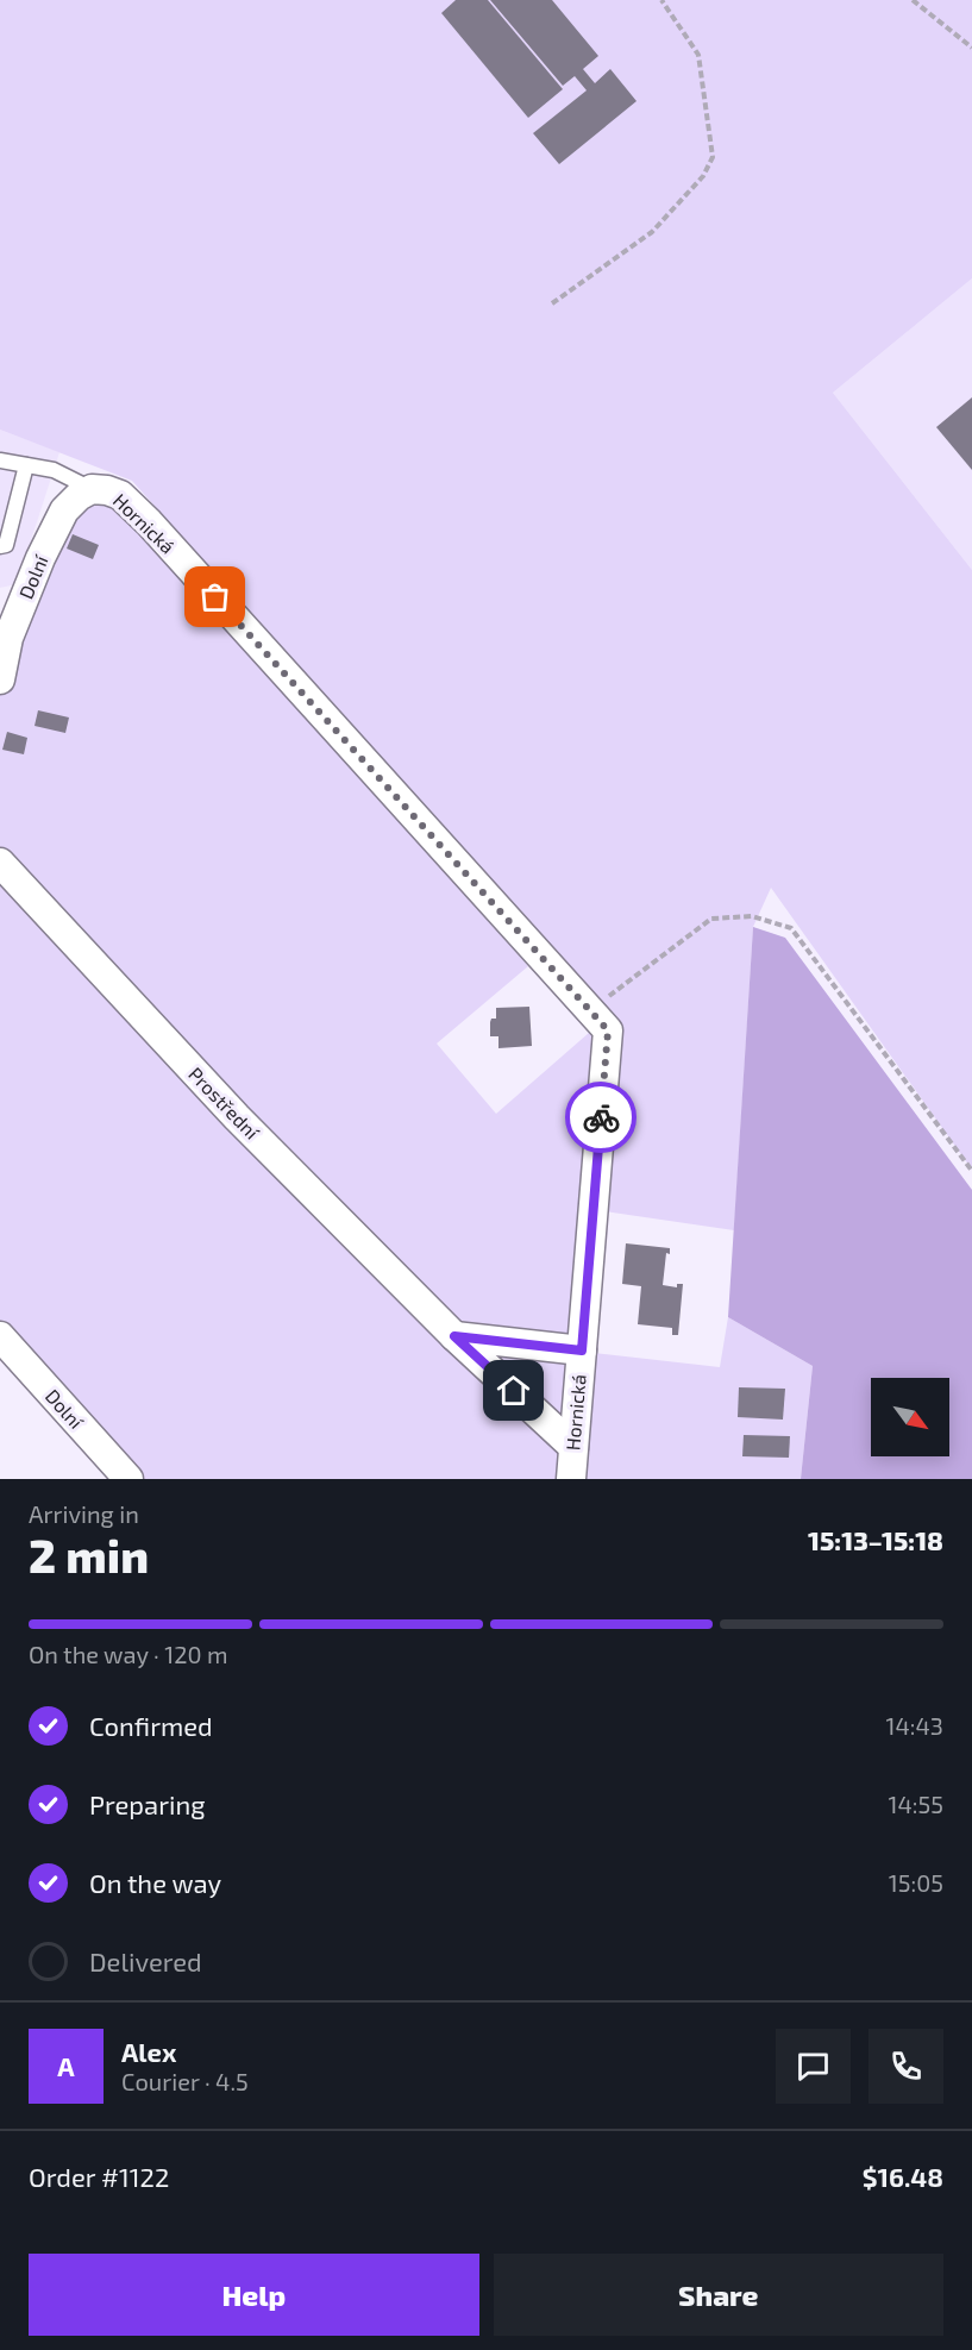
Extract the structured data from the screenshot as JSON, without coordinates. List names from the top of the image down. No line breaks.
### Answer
{"streets":{"street":["Hornická","Dolní","Prostřední"]},"crossings":[["Hornická","Dolní"],["Hornická","Prostřední"]],"north":"bottom right","page":{"heading":["2 min","Arriving in","15:13–15:18"],"panel":["Alex","Courier · 4.5","Order #1122","$16.48"],"bar":"On the way · 120 m","list":[["Confirmed","14:43"],["Preparing","14:55"],["On the way","15:05"],"Delivered"],"round":"A","buttons":["Help","Share"]}}
